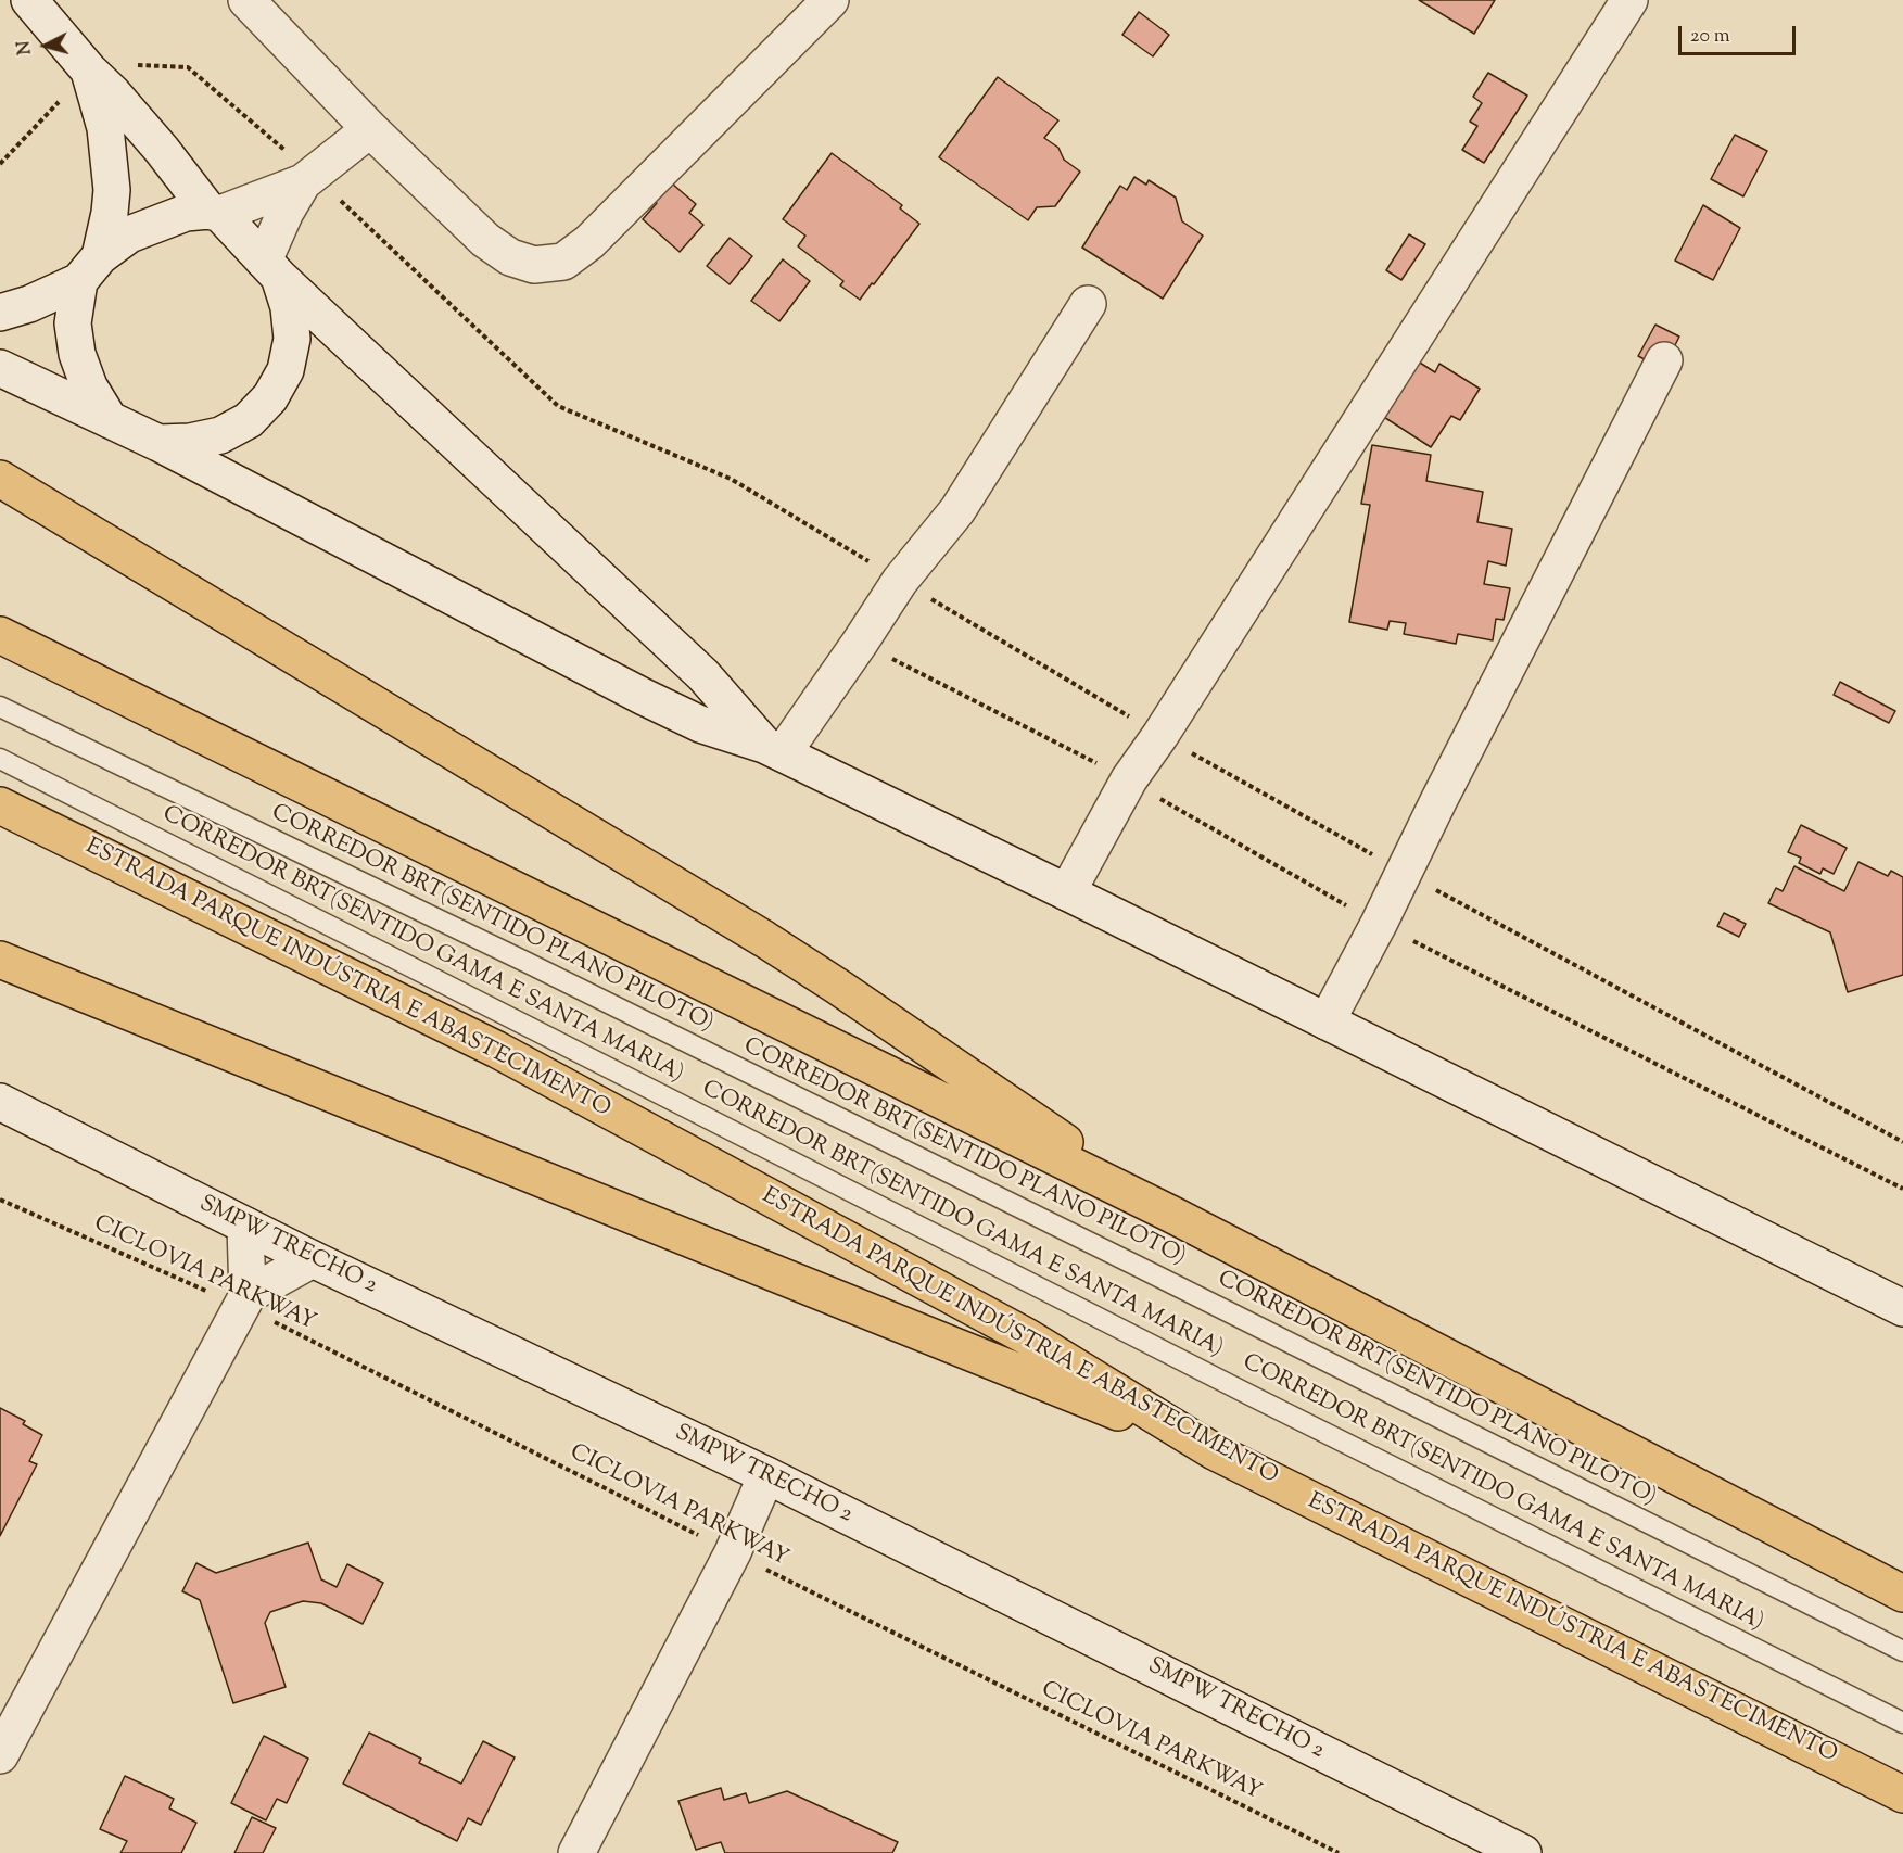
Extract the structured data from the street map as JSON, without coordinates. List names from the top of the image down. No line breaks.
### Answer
{"streets":{"highway":["ESTRADA PARQUE INDÚSTRIA E ABASTECIMENTO"],"street":["SMPW TRECHO 2"],"lane":["CORREDOR BRT(SENTIDO PLANO PILOTO)","CORREDOR BRT(SENTIDO GAMA E SANTA MARIA)"],"path":["CICLOVIA PARKWAY"]},"scale_bar":"20 m","north":"left"}
